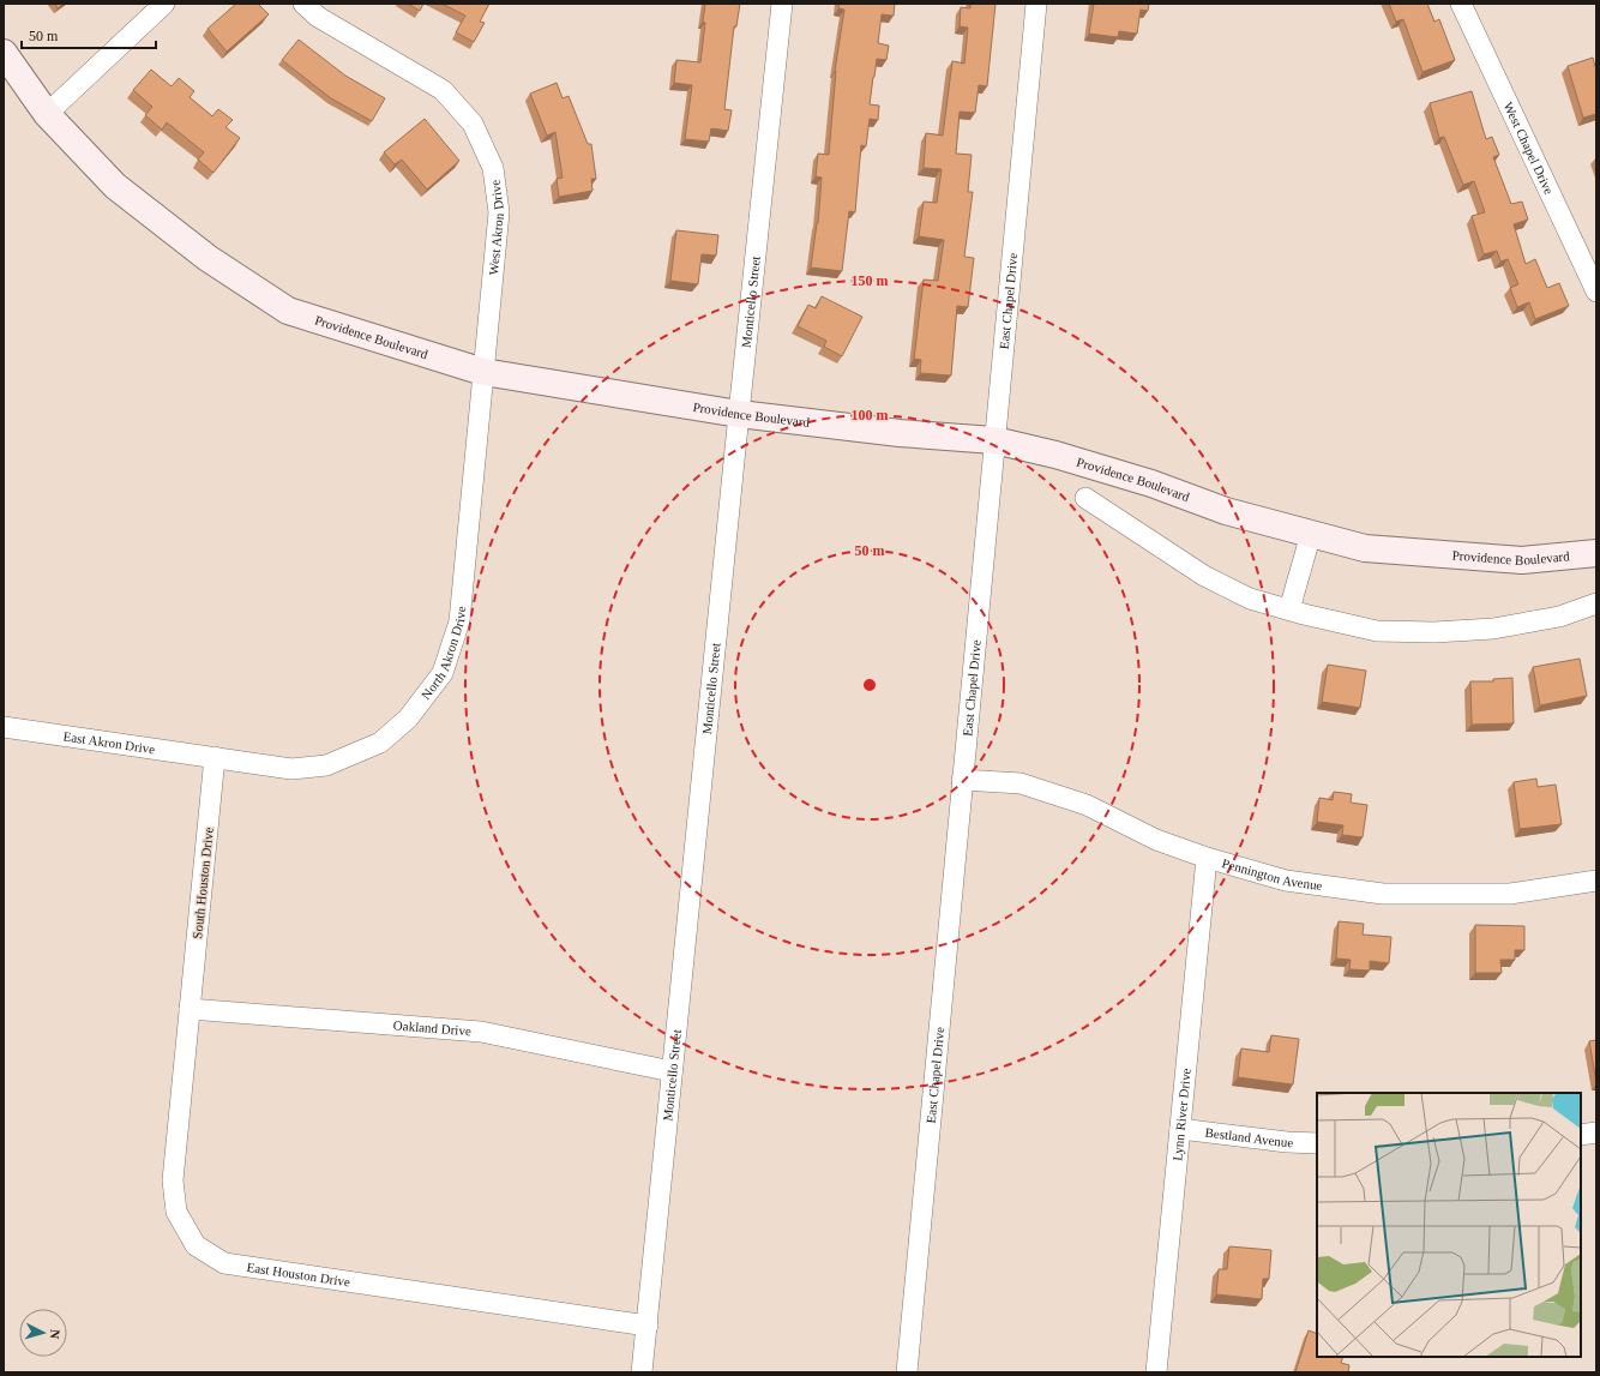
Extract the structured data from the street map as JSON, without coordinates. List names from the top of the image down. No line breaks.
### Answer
{"streets":{"main road":["Providence Boulevard"],"street":["West Chapel Drive","West Akron Drive","Monticello Street","East Chapel Drive","North Akron Drive","East Akron Drive","Pennington Avenue","South Houston Drive","Oakland Drive","Lynn River Drive","Bestland Avenue","East Houston Drive"]},"crossings":[["West Akron Drive","Providence Boulevard"],["West Akron Drive","North Akron Drive"],["Monticello Street","Providence Boulevard"],["Monticello Street","Oakland Drive"],["Monticello Street","East Houston Drive"],["East Chapel Drive","Providence Boulevard"],["East Chapel Drive","Pennington Avenue"],["Providence Boulevard","North Akron Drive"],["North Akron Drive","East Akron Drive"],["North Akron Drive","South Houston Drive"],["East Akron Drive","South Houston Drive"],["Pennington Avenue","Lynn River Drive"],["South Houston Drive","Oakland Drive"],["South Houston Drive","East Houston Drive"],["Oakland Drive","East Houston Drive"],["Lynn River Drive","Bestland Avenue"]],"scale_bar":"50 m","north":"right","rings":["150 m","100 m","50 m"]}
